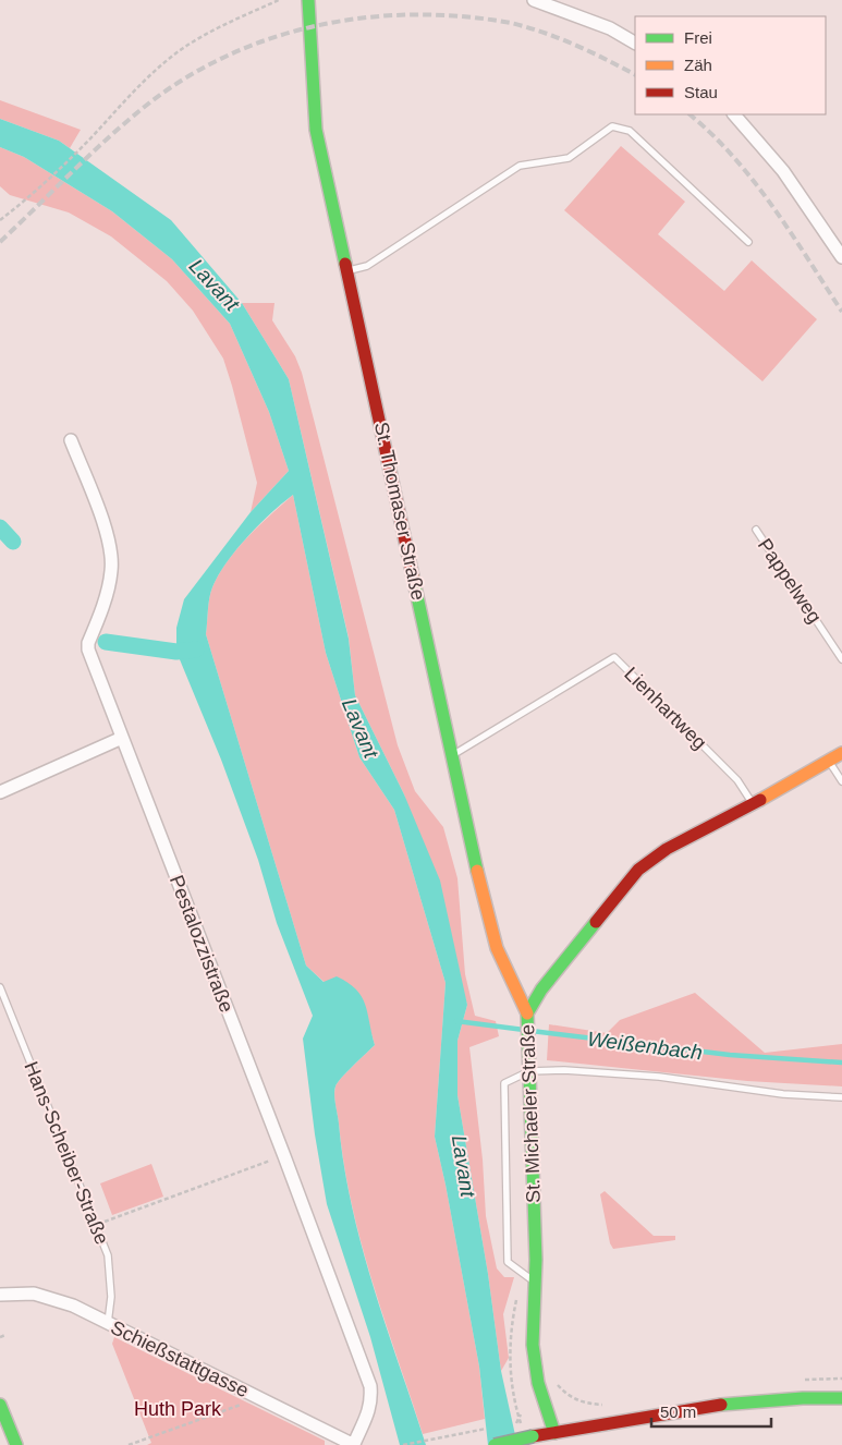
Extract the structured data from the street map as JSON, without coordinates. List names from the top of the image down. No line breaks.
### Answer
{"streets":{"main road":["St. Thomaser Straße","St. Michaeler Straße"],"street":["Pestalozzistraße","Schießstattgasse"],"lane":["Pappelweg","Lienhartweg","Hans-Scheiber-Straße"]},"crossings":[["St. Thomaser Straße","Lienhartweg"],["St. Thomaser Straße","St. Michaeler Straße"],["Lienhartweg","St. Michaeler Straße"],["Pestalozzistraße","Schießstattgasse"],["Hans-Scheiber-Straße","Schießstattgasse"]],"water":["Lavant","Weißenbach"],"parks":["Huth Park"],"legend":["Frei","Zäh","Stau"],"scale_bar":"50 m"}
